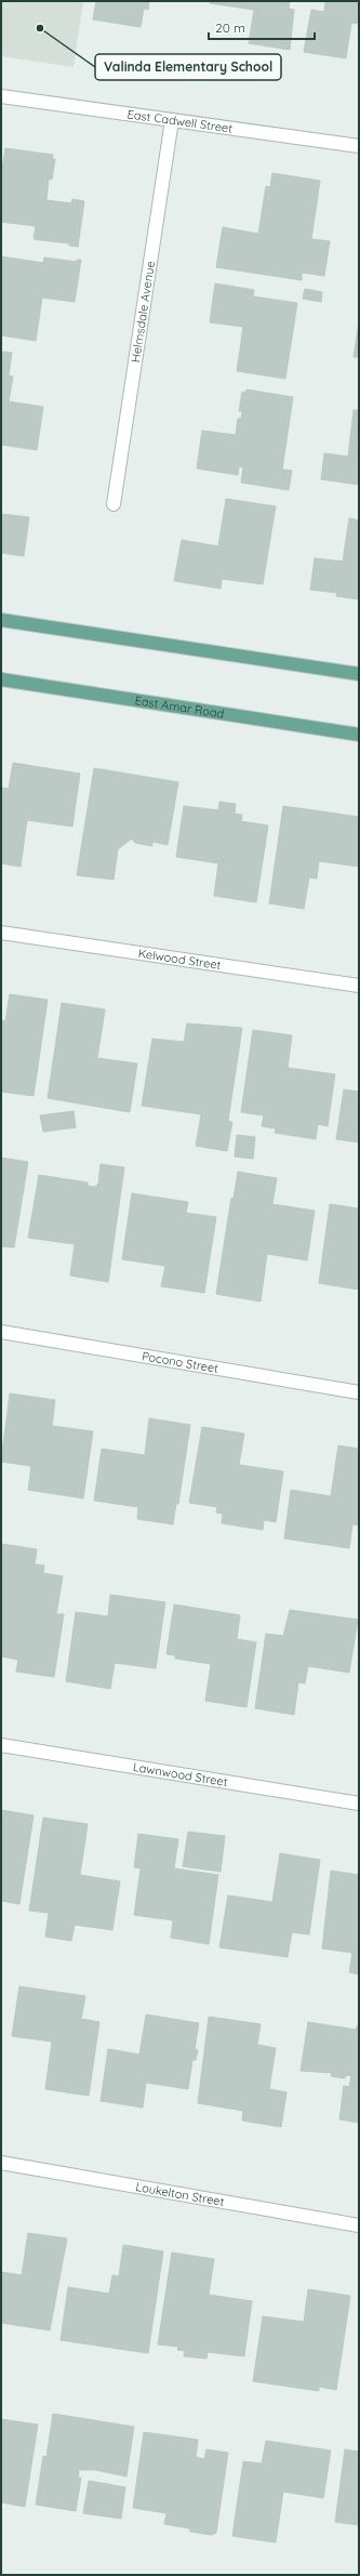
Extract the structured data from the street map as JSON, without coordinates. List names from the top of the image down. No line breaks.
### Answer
{"streets":{"main road":["East Amar Road"],"street":["East Cadwell Street","Helmsdale Avenue","Kelwood Street","Pocono Street","Lawnwood Street","Loukelton Street"]},"crossings":[["East Cadwell Street","Helmsdale Avenue"]],"places":["Valinda Elementary School"],"scale_bar":"20 m"}
